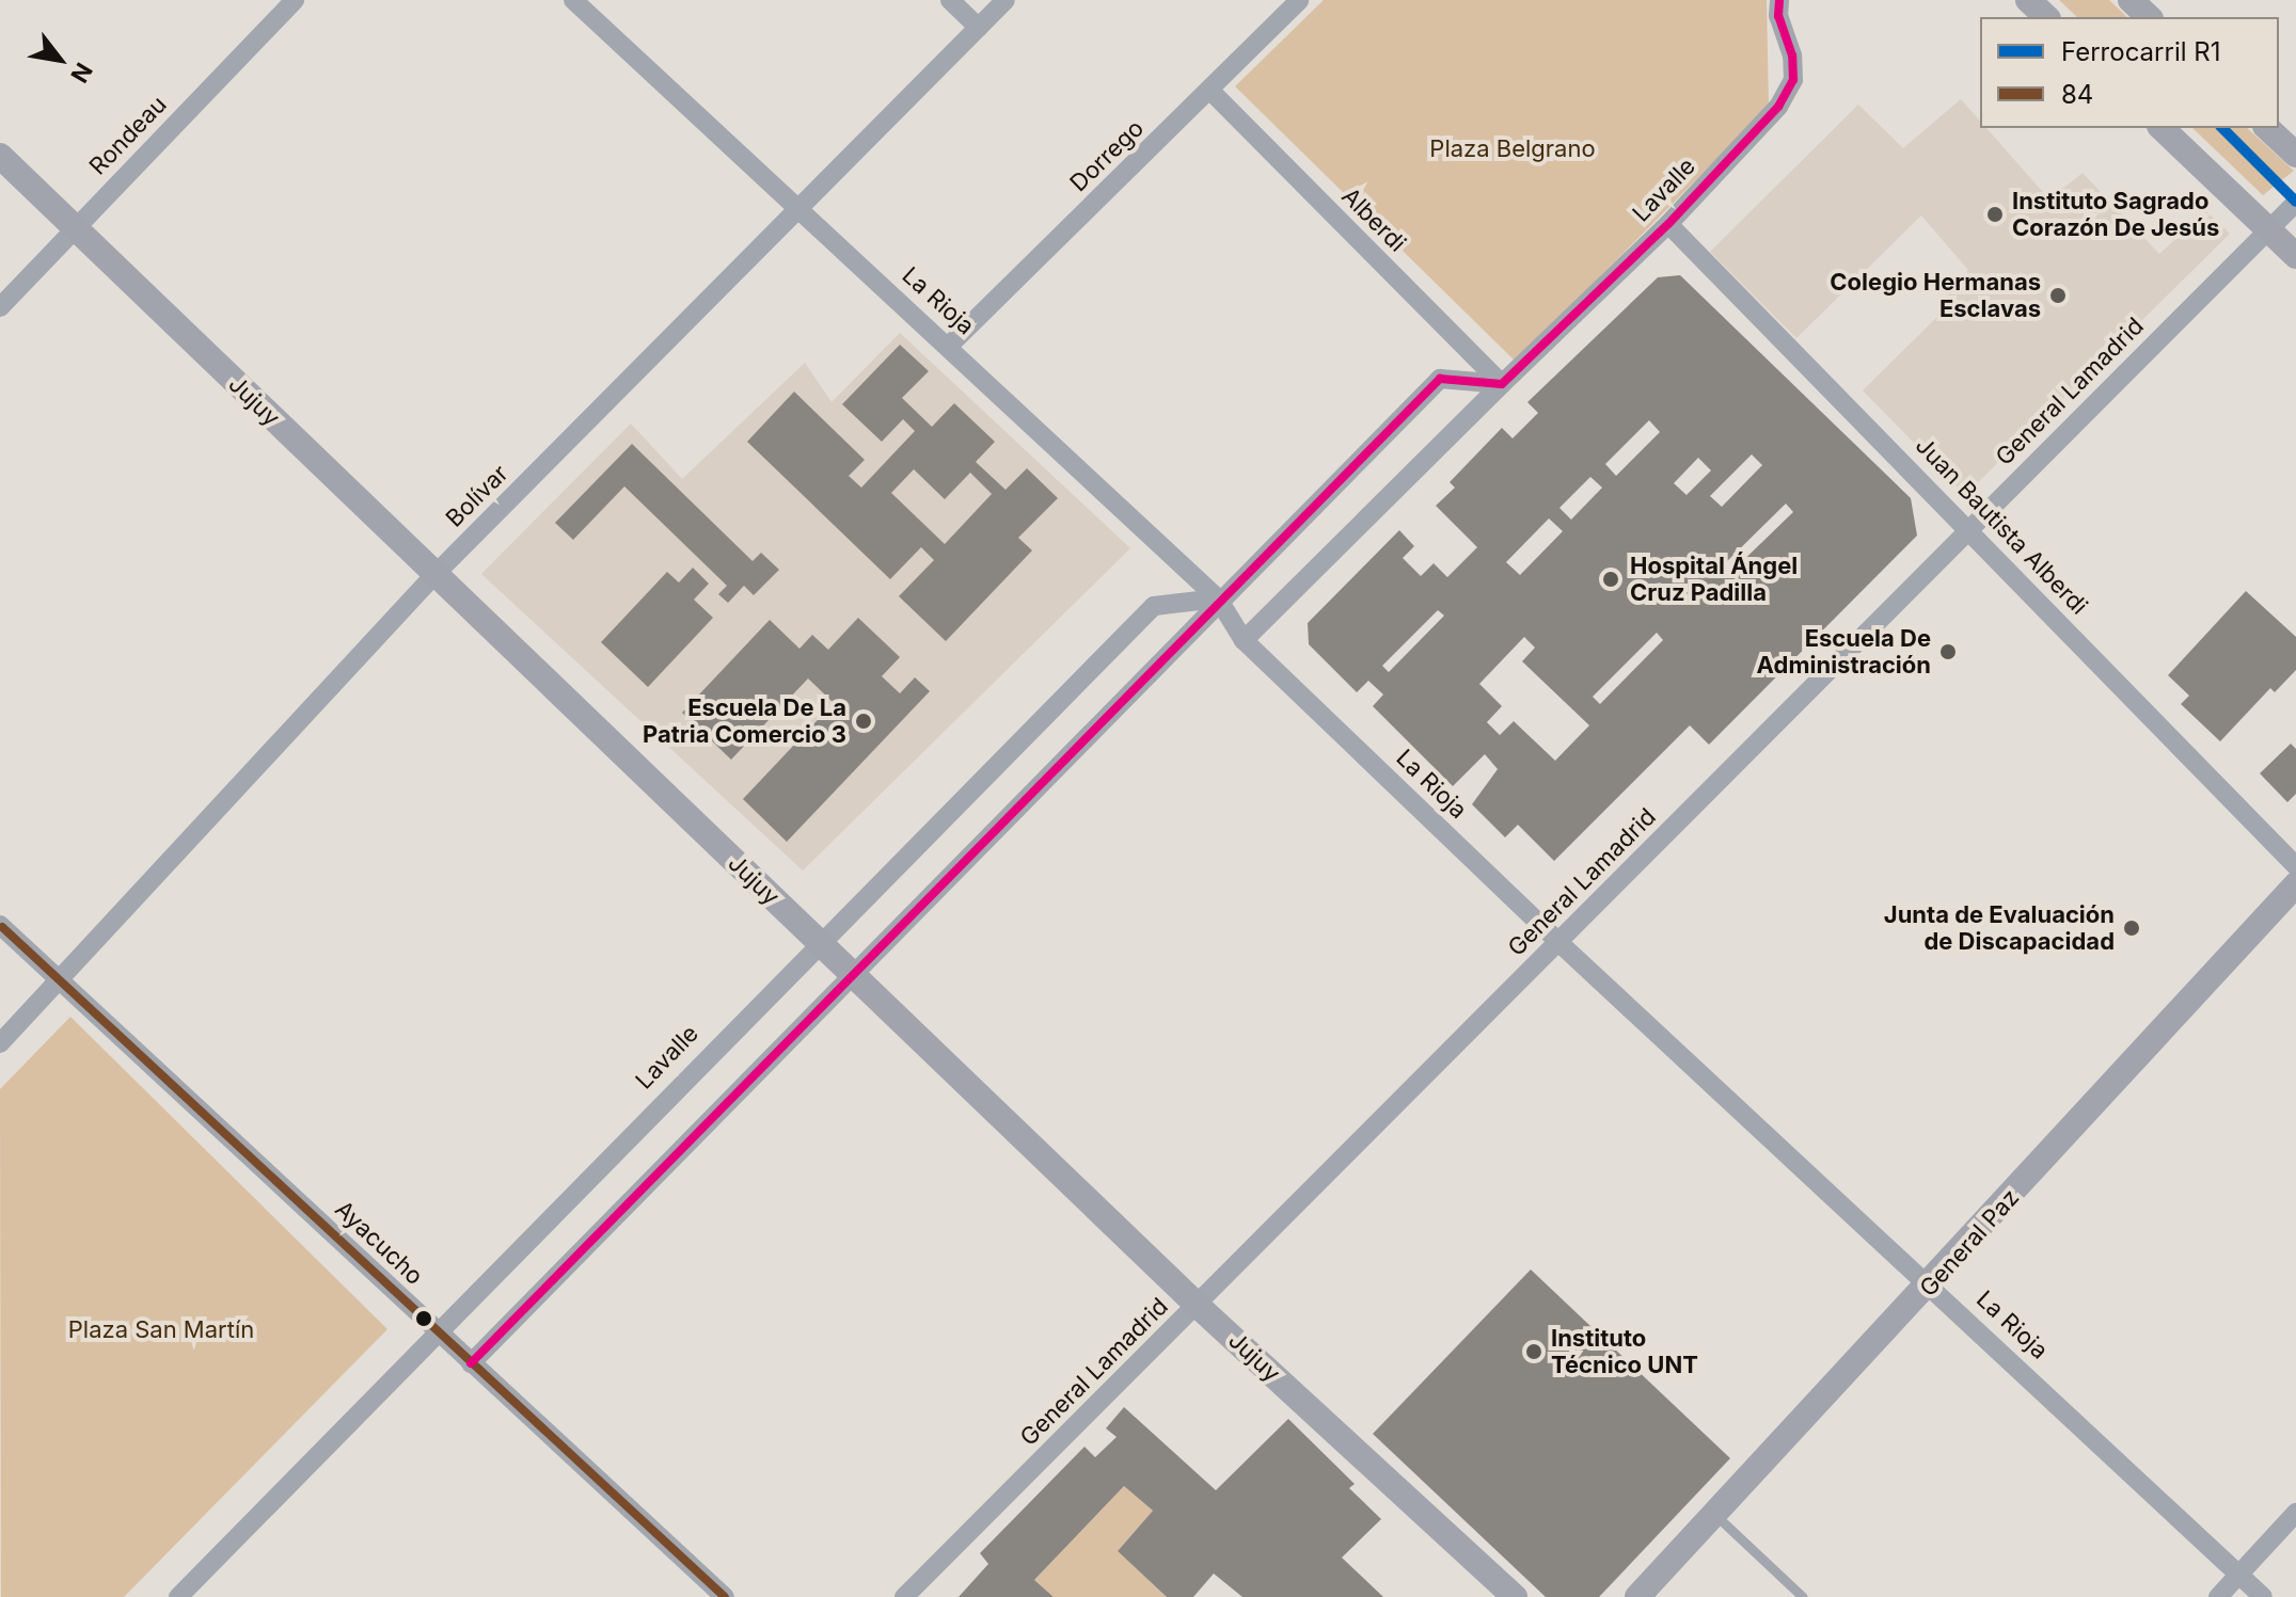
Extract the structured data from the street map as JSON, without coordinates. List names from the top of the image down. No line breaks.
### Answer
{"streets":{"street":["Rondeau","Dorrego","Lavalle","Alberdi","La Rioja","General Lamadrid","Jujuy","Bolívar","Juan Bautista Alberdi","Ayacucho","General Paz"]},"crossings":[["Rondeau","Jujuy"],["Dorrego","Alberdi"],["Dorrego","La Rioja"],["Lavalle","Alberdi"],["Lavalle","La Rioja"],["Lavalle","Jujuy"],["Lavalle","Juan Bautista Alberdi"],["Lavalle","Ayacucho"],["La Rioja","General Lamadrid"],["La Rioja","Bolívar"],["La Rioja","General Paz"],["General Lamadrid","Jujuy"],["General Lamadrid","Juan Bautista Alberdi"],["Jujuy","Bolívar"],["Bolívar","Ayacucho"]],"parks":["Plaza Belgrano","Plaza San Martín"],"places":["Instituto Sagrado Corazón De Jesús","Colegio Hermanas Esclavas","Hospital Ángel Cruz Padilla","Escuela De Administración","Escuela De La Patria Comercio 3","Junta de Evaluación de Discapacidad","Instituto Técnico UNT"],"lines":["rail line R1","transit line 84"],"legend":["Ferrocarril R1","84"],"north":"bottom right"}
